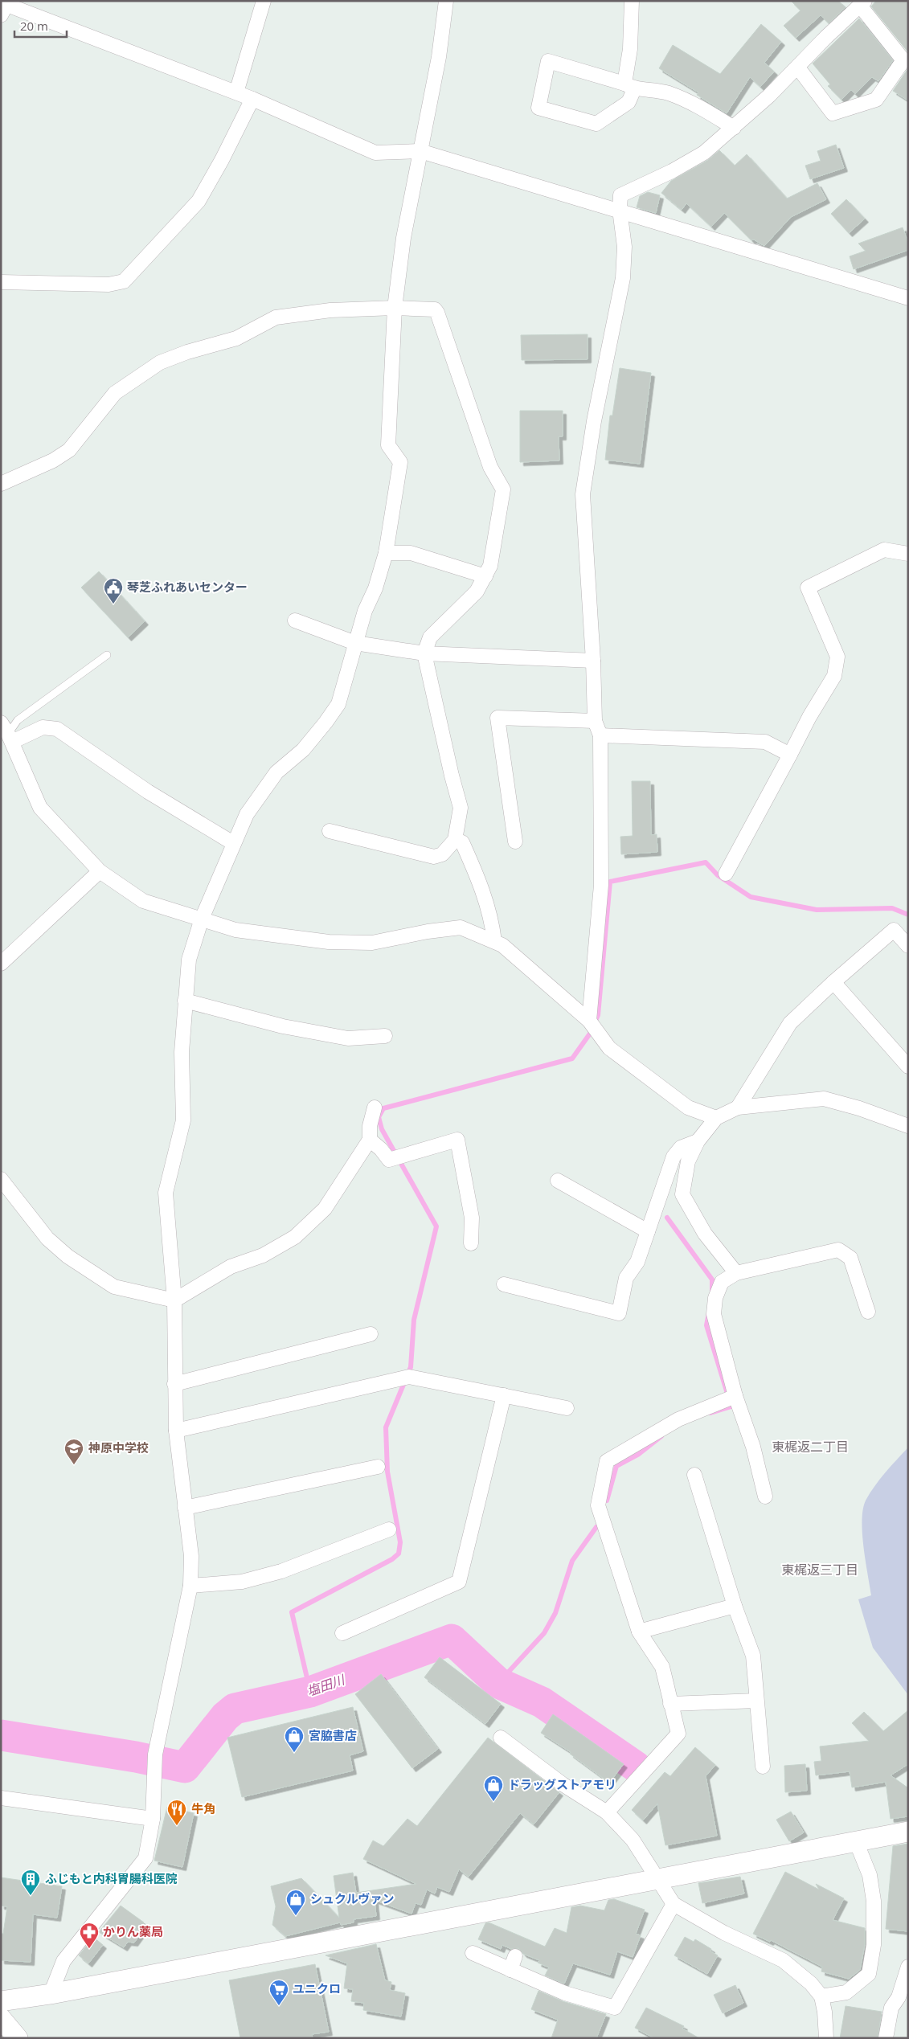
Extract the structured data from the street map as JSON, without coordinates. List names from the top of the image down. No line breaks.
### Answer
{"districts":["東梶返二丁目","東梶返三丁目"],"water":["塩田川"],"places":{"public building":["琴芝ふれあいセンター"],"school or university":["神原中学校"],"shop":["宮脇書店","ドラッグストアモリ","シュクルヴァン"],"restaurant":["牛角"],"building":["ふじもと内科胃腸科医院"],"pharmacy":["かりん薬局"],"supermarket":["ユニクロ"]},"scale_bar":"20 m"}
